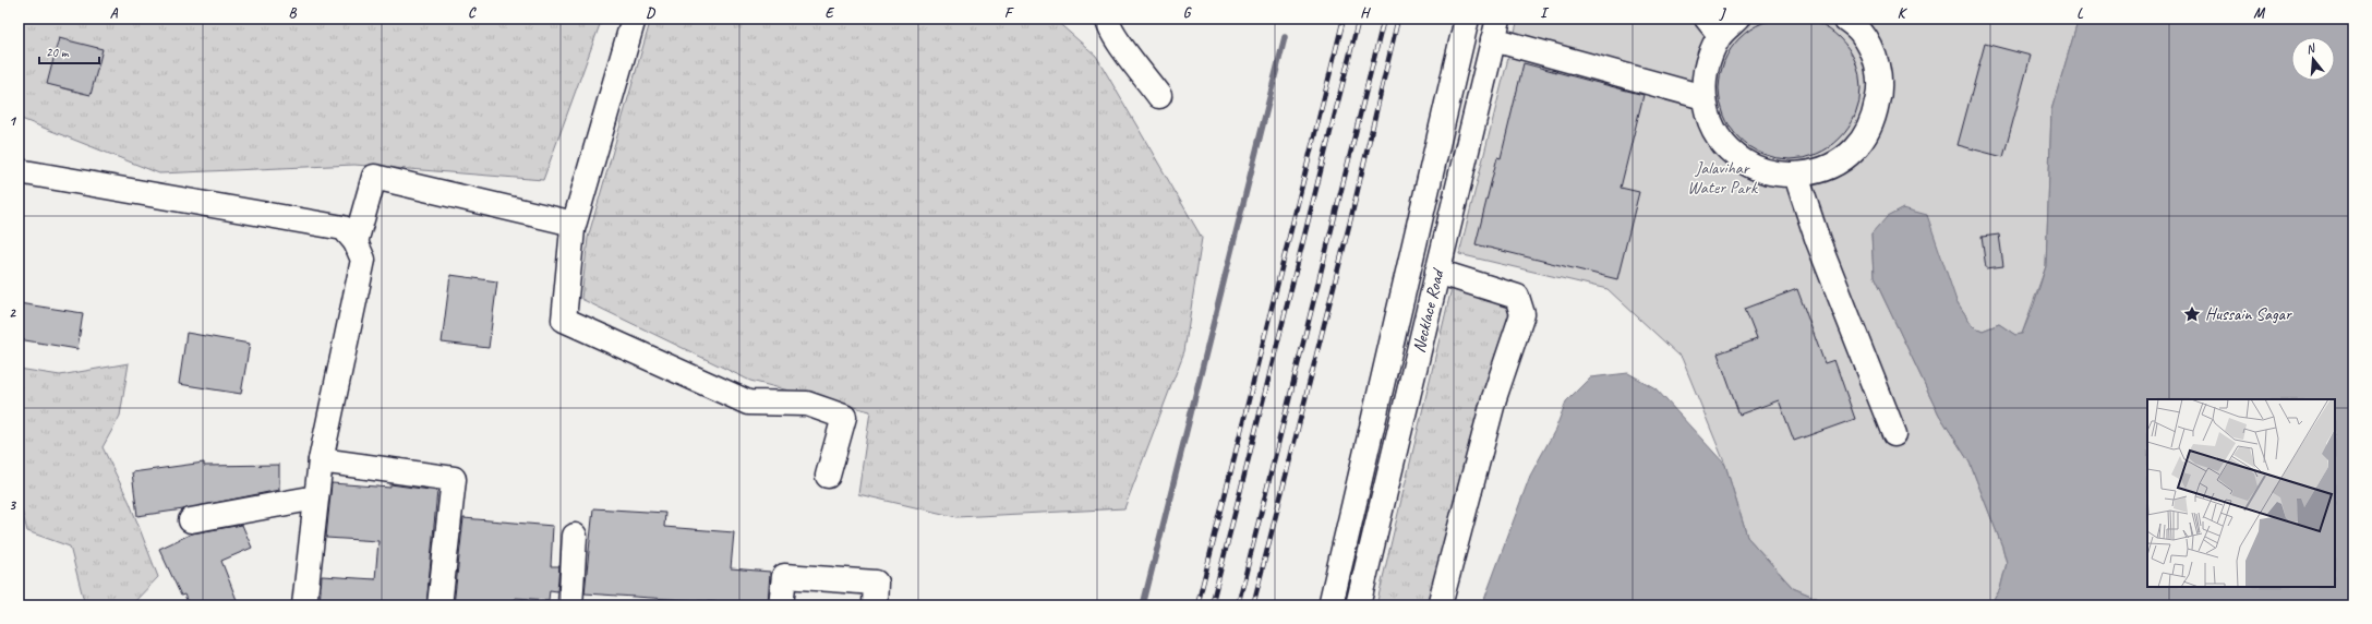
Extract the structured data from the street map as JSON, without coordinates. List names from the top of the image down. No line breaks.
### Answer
{"streets":{"street":["Necklace Road"]},"parks":["Jalavihar Water Park"],"places":{"place":["Hussain Sagar"]},"scale_bar":"20 m","north":"top","grid":{"columns":["A","B","C","D","E","F","G","H","I","J","K","L","M"],"rows":["1","2","3"]}}
